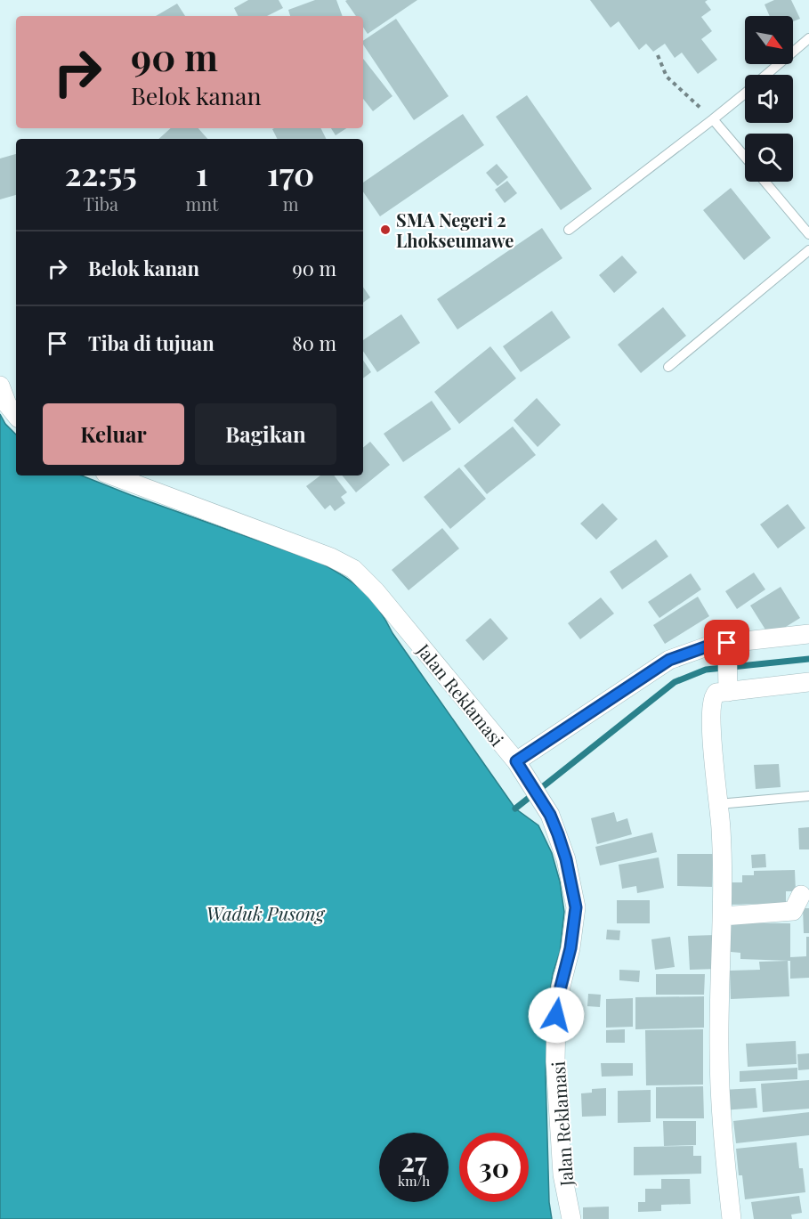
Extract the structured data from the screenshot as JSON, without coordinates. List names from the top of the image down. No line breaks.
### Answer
{"streets":{"street":["Jalan Reklamasi"]},"water":["Waduk Pusong"],"places":["SMA Negeri 2 Lhokseumawe"],"north":"bottom right","page":{"turn":["90 m","Belok kanan"],"eta":["22:55","Tiba","1","mnt","170","m"],"list":[{"name":"Belok kanan","value":"90 m"},{"name":"Tiba di tujuan","value":"80 m"}],"buttons":["Keluar","Bagikan"],"speed":"27 km/h","limit":"30"}}
